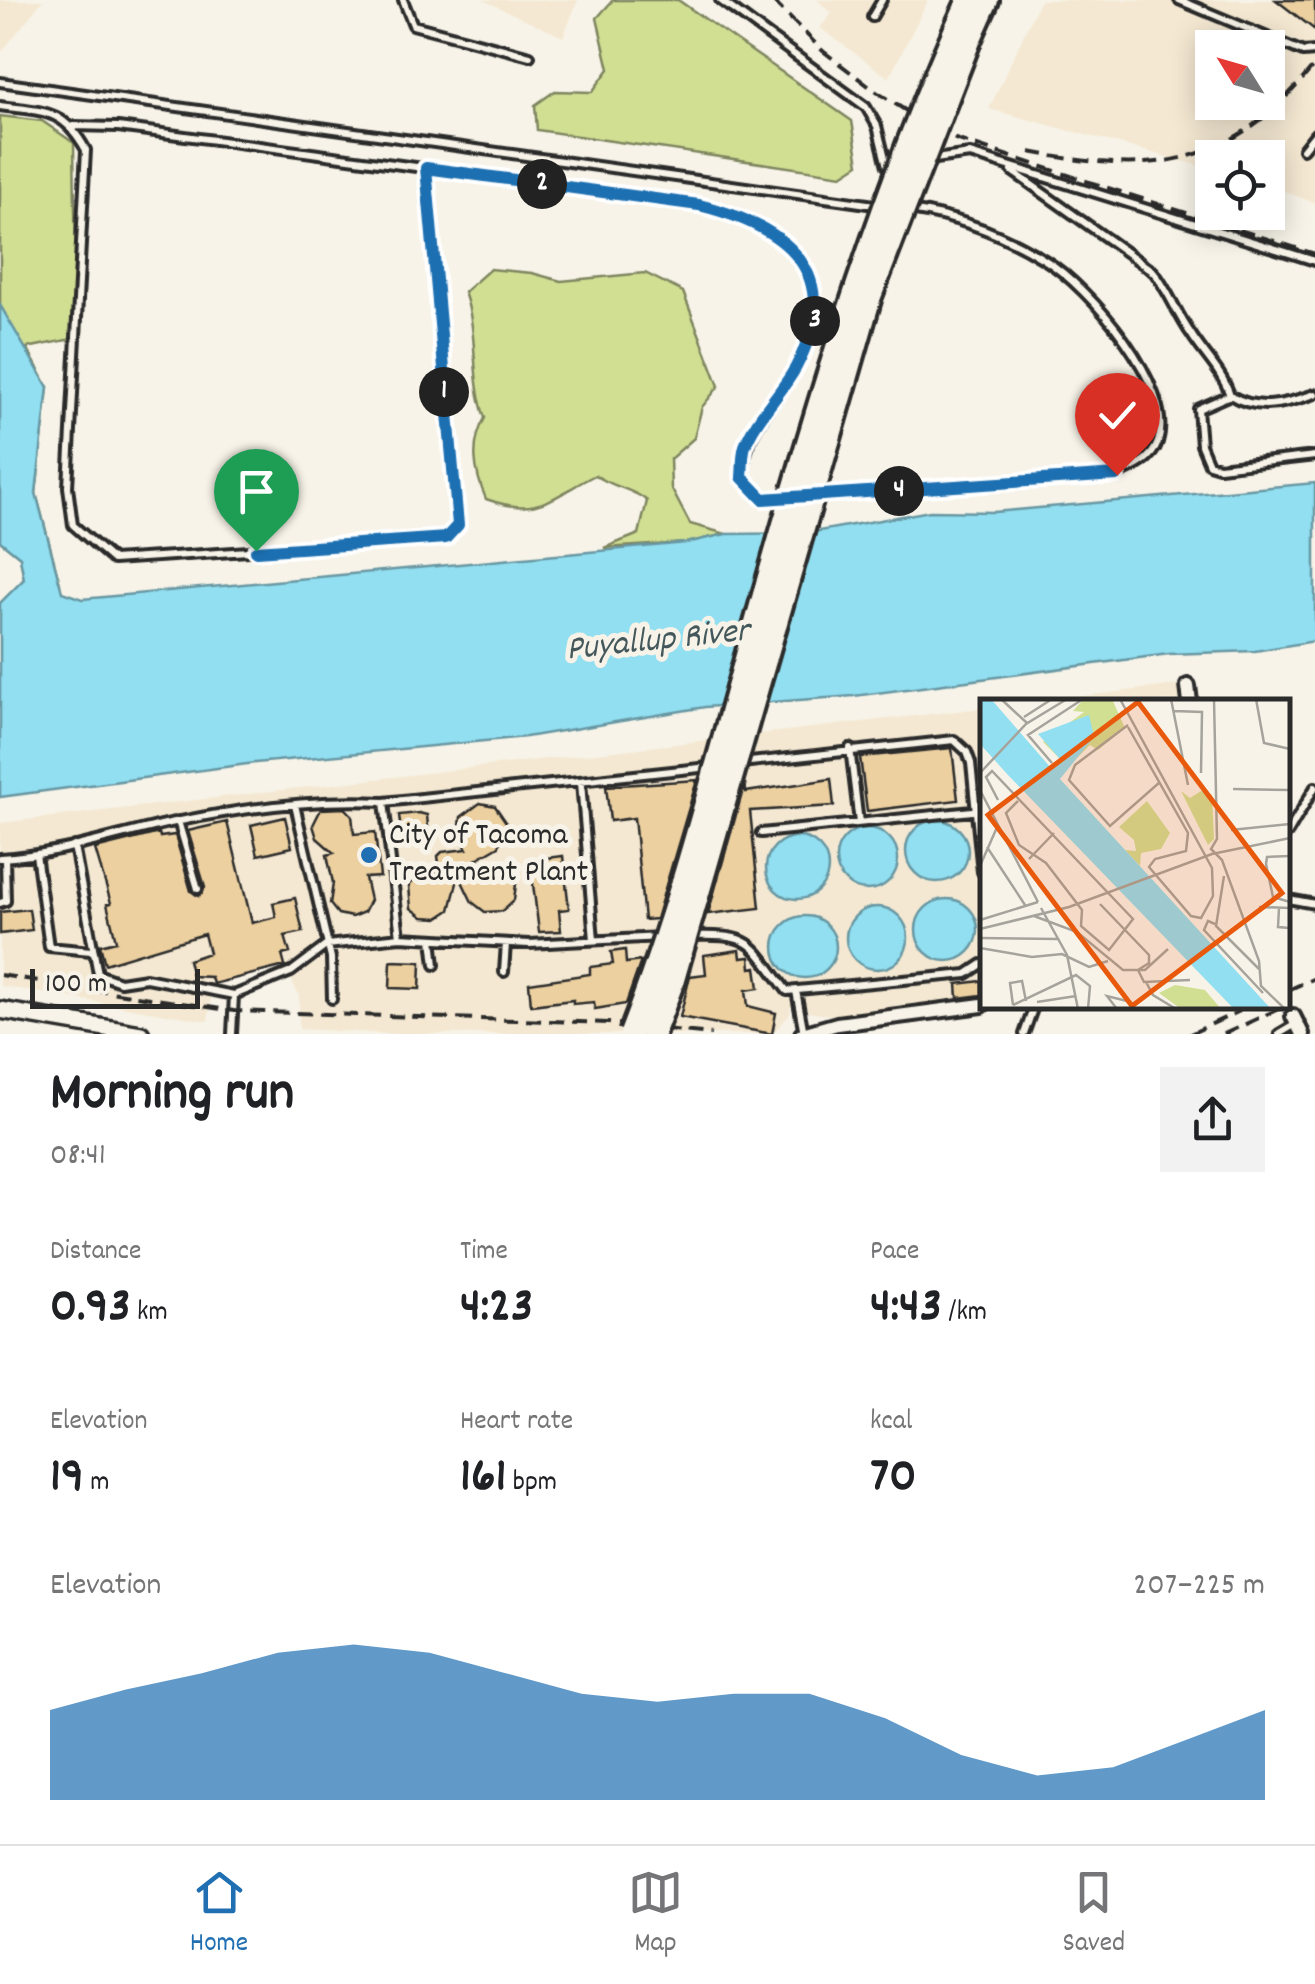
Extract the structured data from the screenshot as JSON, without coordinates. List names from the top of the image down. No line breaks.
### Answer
{"water":["Puyallup River"],"places":["City of Tacoma Treatment Plant"],"scale_bar":"100 m","north":"top left","page":{"pins":["2","3","1","4"],"scale":"100 m","heading":["Morning run","08:41"],"stats":[["Distance","0.93 km"],["Time","4:23"],["Pace","4:43 /km"],["Elevation","19 m"],["Heart rate","161 bpm"],["kcal","70"]],"chart":["Elevation","207–225 m"],"tabs":["Home","Map","Saved"]}}
